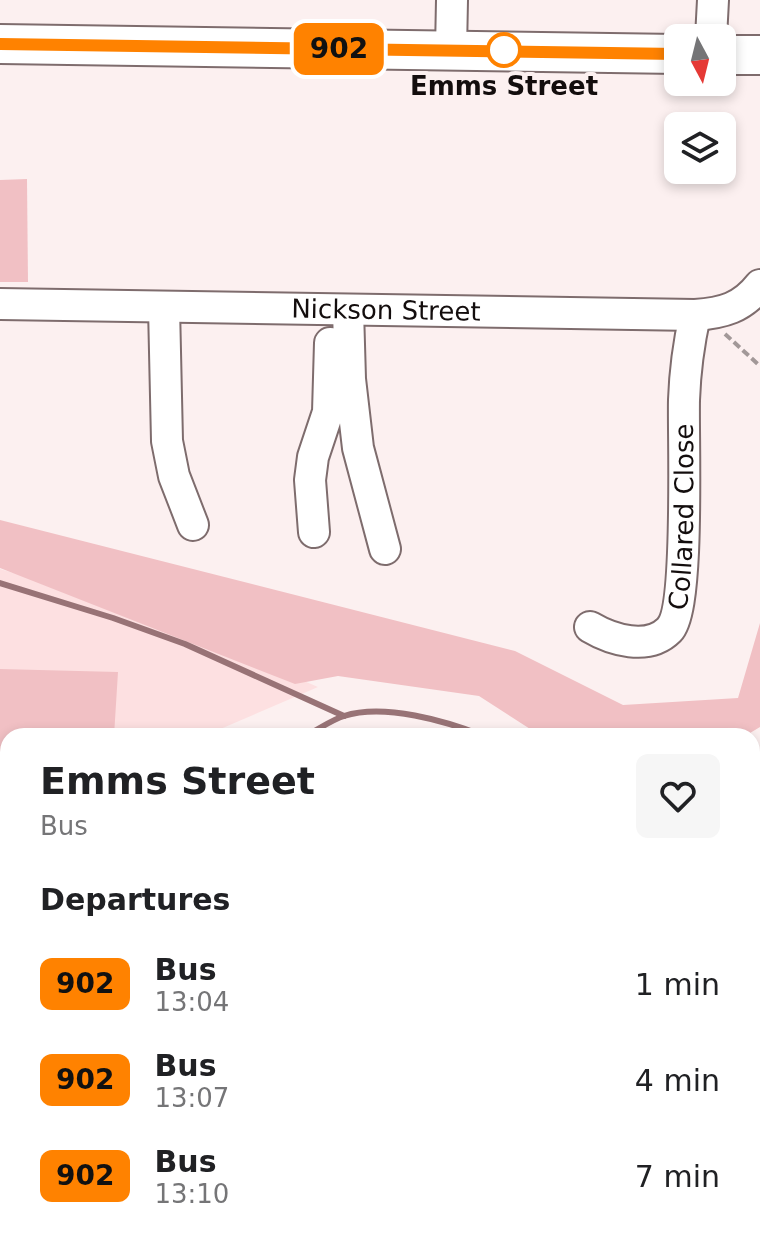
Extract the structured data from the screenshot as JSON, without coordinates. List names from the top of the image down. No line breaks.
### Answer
{"streets":{"street":["Nickson Street","Collared Close"]},"crossings":[["Nickson Street","Collared Close"]],"places":["Emms Street"],"lines":["bus line 902"],"north":"bottom","page":{"on_map":"902","heading":[["Emms Street","Bus"],"Departures"],"list":[{"mark":"902","name":"Bus","note":"13:04","value":"1 min"},{"mark":"902","name":"Bus","note":"13:07","value":"4 min"},{"mark":"902","name":"Bus","note":"13:10","value":"7 min"}]}}
